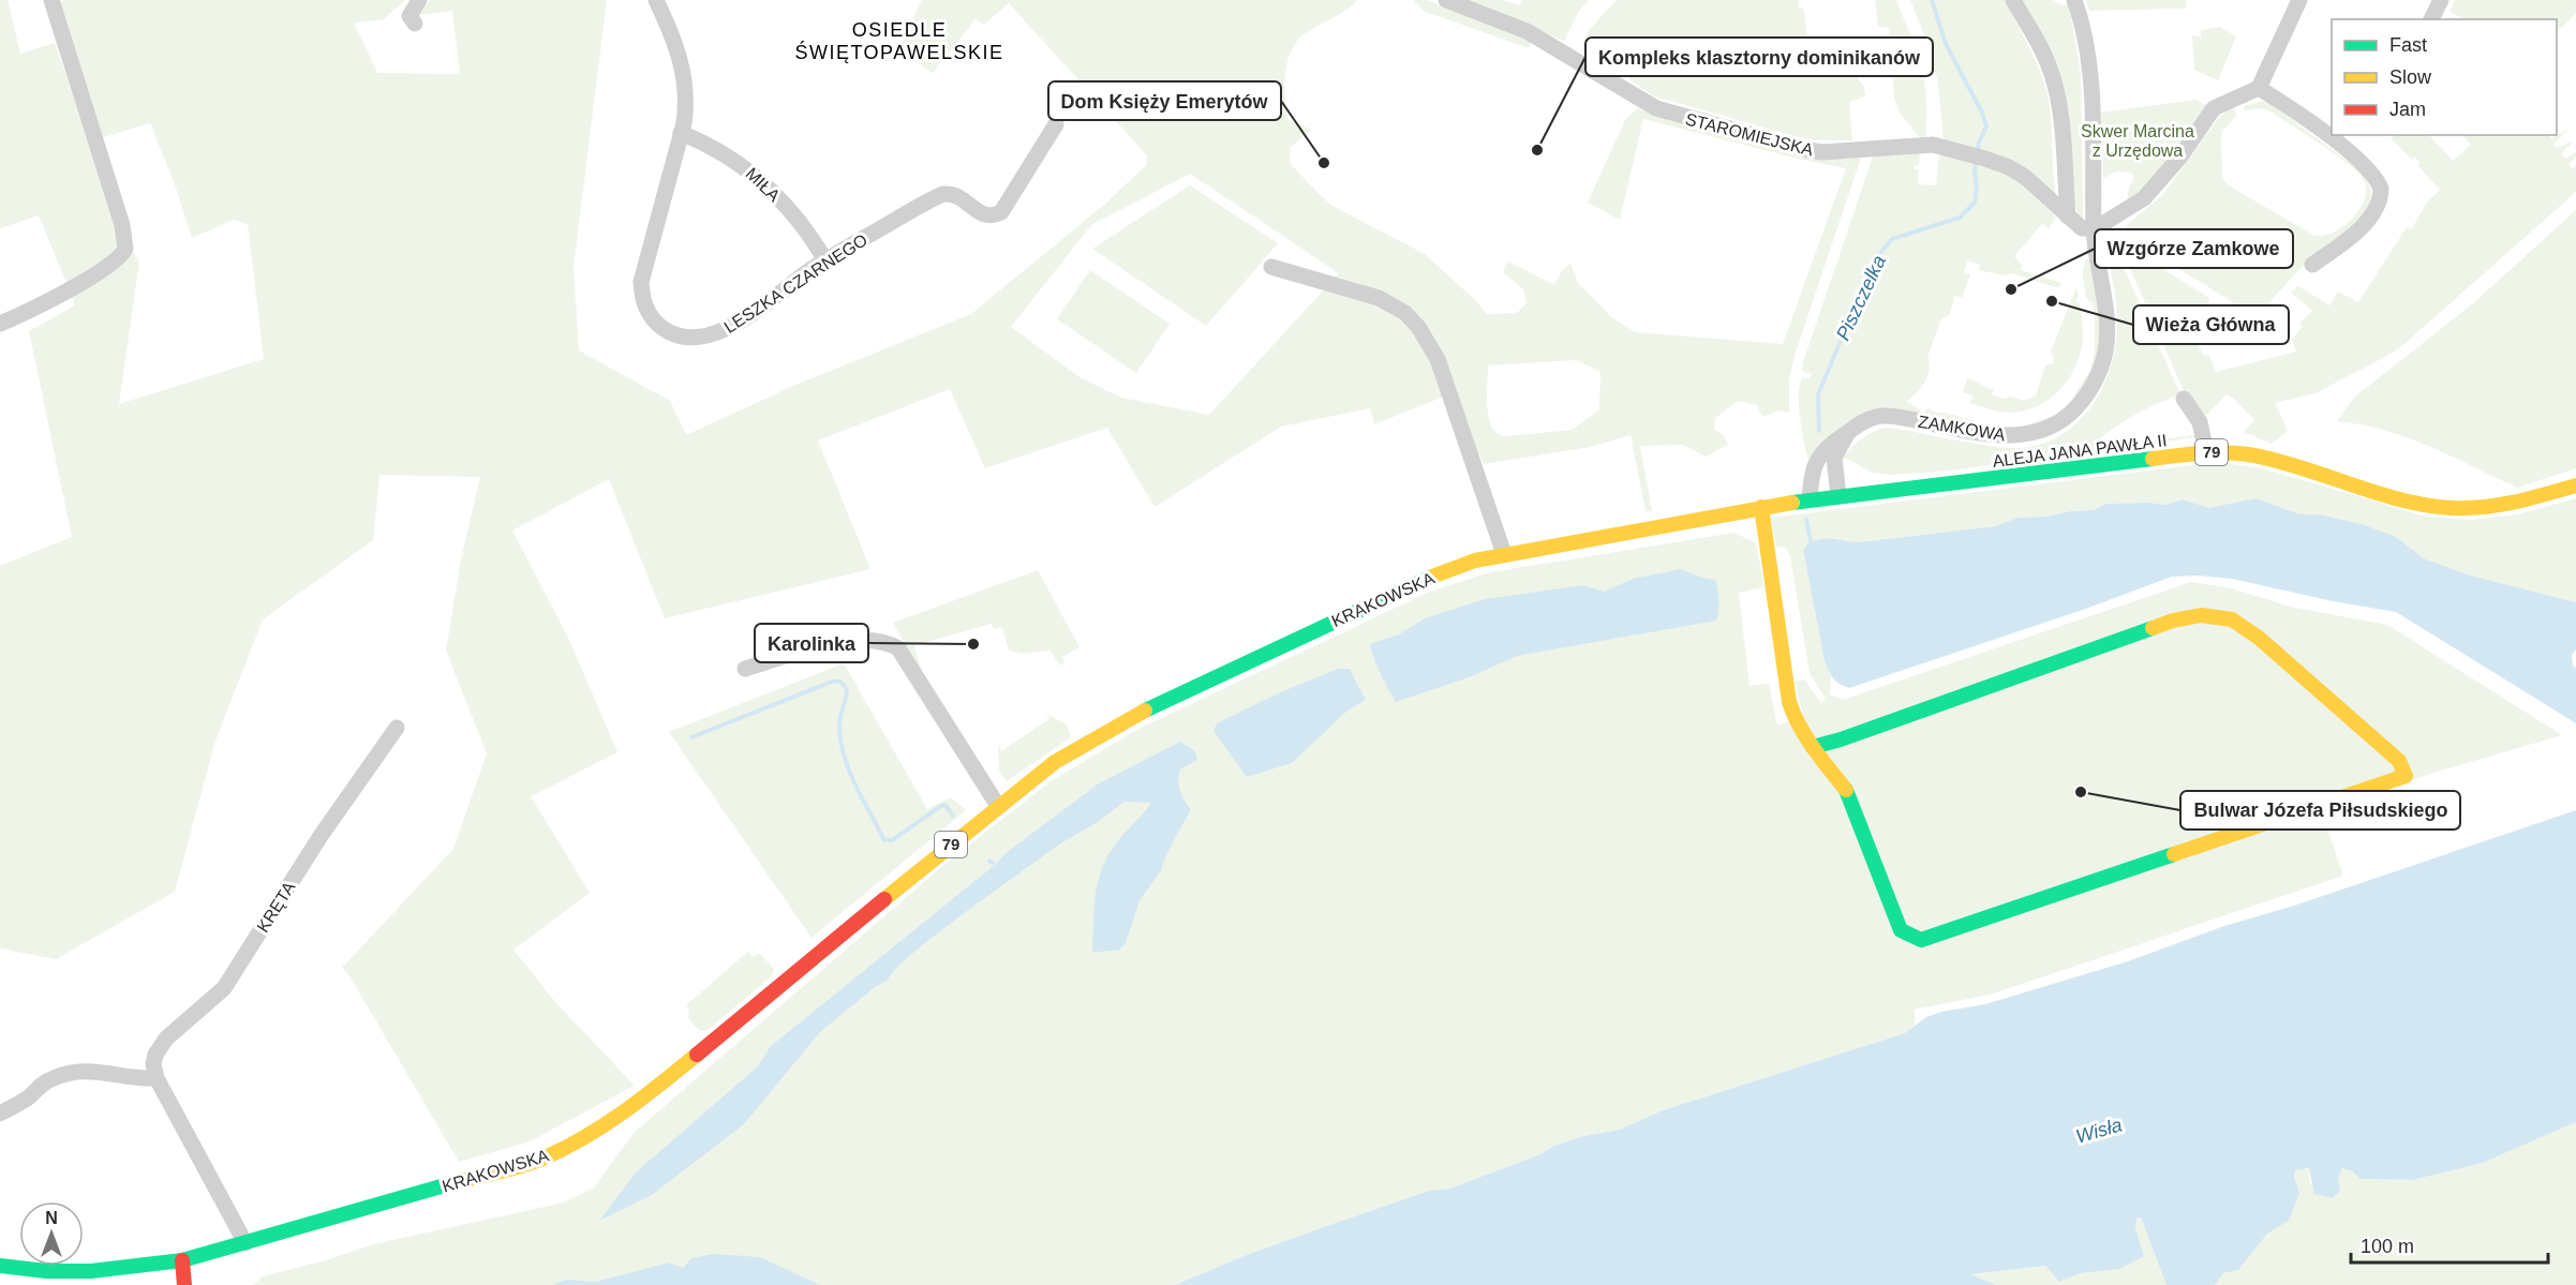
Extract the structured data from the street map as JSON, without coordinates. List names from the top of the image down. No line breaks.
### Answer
{"streets":{"main road":["ALEJA JANA PAWŁA II","79","KRAKOWSKA"],"street":["STAROMIEJSKA","MIŁA","LESZKA CZARNEGO","ZAMKOWA","KRĘTA"]},"crossings":[["STAROMIEJSKA","ZAMKOWA"],["MIŁA","LESZKA CZARNEGO"],["ZAMKOWA","ALEJA JANA PAWŁA II"],["ZAMKOWA","KRAKOWSKA"],["ALEJA JANA PAWŁA II","KRAKOWSKA"]],"districts":["OSIEDLE ŚWIĘTOPAWELSKIE"],"water":["Piszczelka","Wisła"],"parks":["Skwer Marcina z Urzędowa"],"places":["Kompleks klasztorny dominikanów","Dom Księży Emerytów","Wzgórze Zamkowe","Wieża Główna","Karolinka","Bulwar Józefa Piłsudskiego"],"legend":["Fast","Slow","Jam"],"scale_bar":"100 m","north":"top"}
